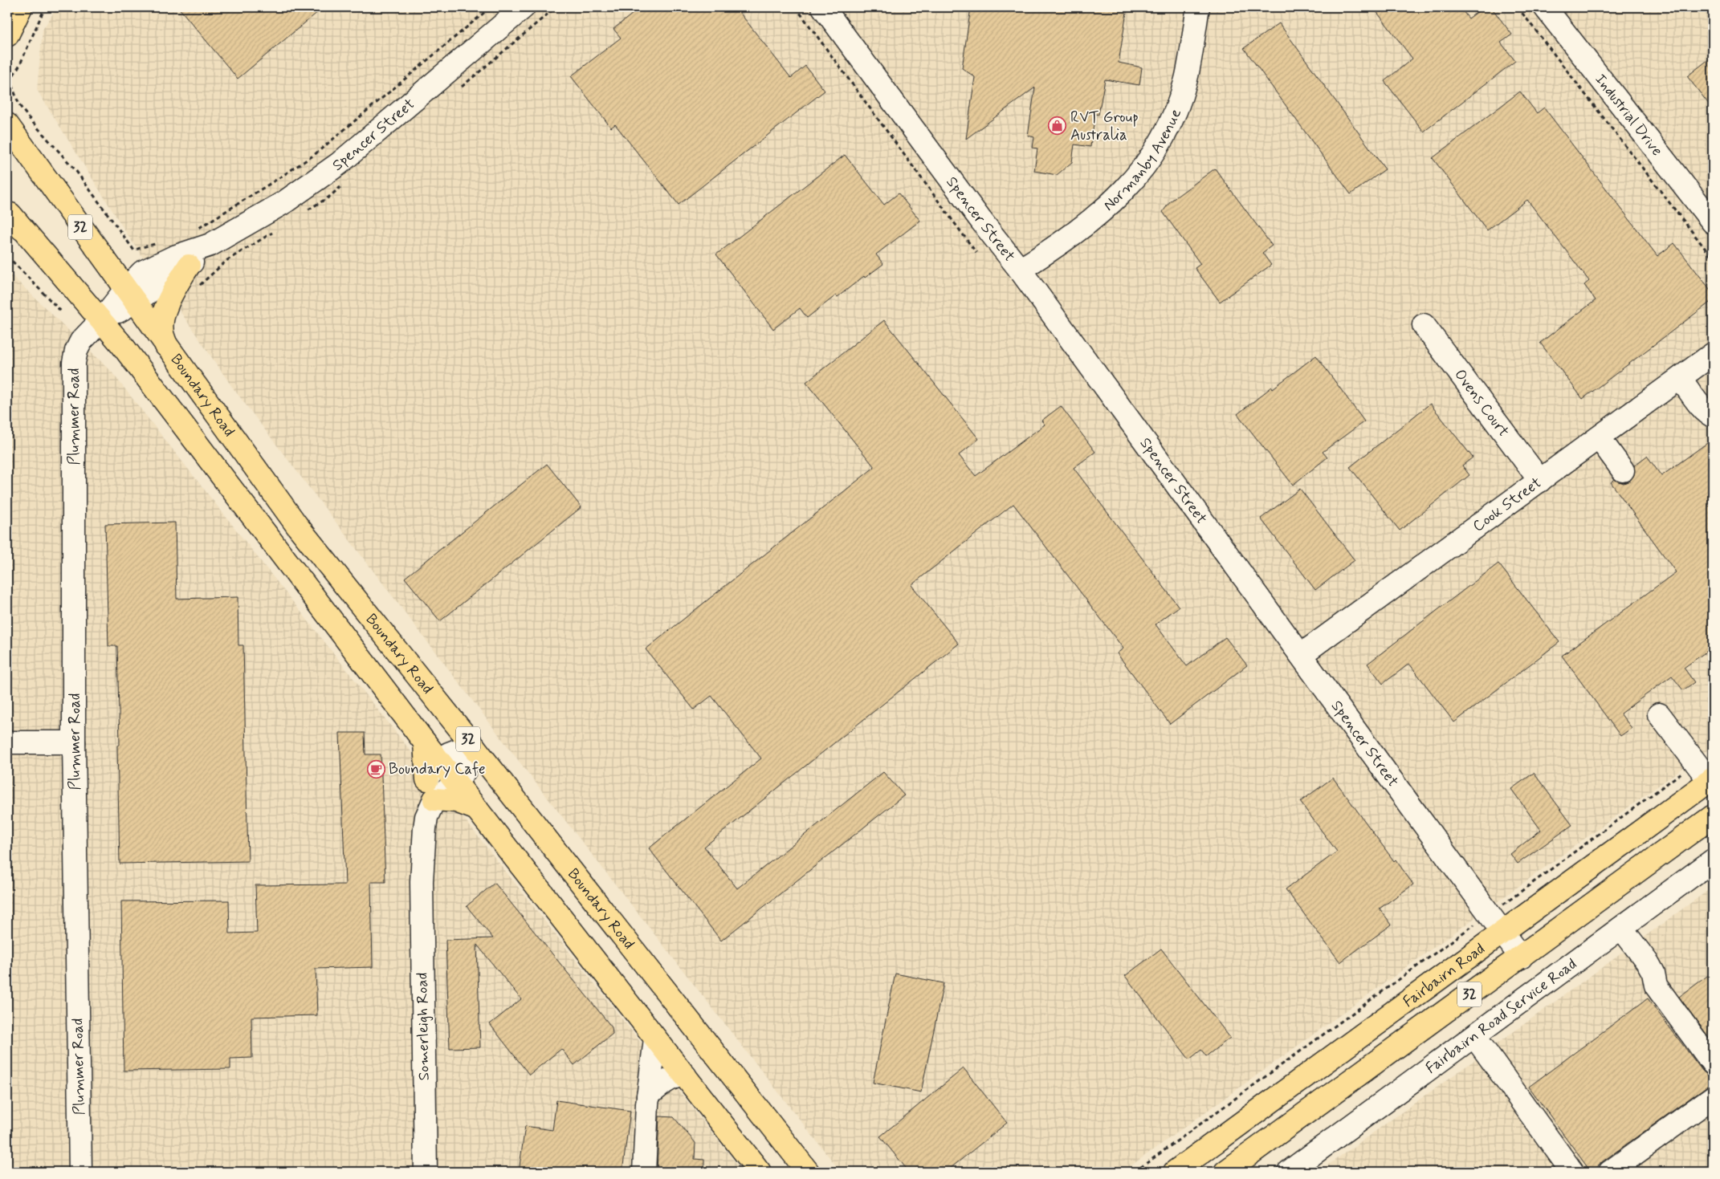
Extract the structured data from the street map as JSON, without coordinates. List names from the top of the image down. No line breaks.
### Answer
{"streets":{"main road":["32","Boundary Road","Fairbairn Road"],"street":["Industrial Drive","Spencer Street","Normanby Avenue","Ovens Court","Plummer Road","Cook Street","Fairbairn Road Service Road","Somerleigh Road"]},"crossings":[["Spencer Street","Normanby Avenue"],["Spencer Street","Boundary Road"],["Spencer Street","Plummer Road"],["Spencer Street","Cook Street"],["Spencer Street","Fairbairn Road"],["32","Plummer Road"],["32","Somerleigh Road"],["Boundary Road","Plummer Road"],["Boundary Road","Somerleigh Road"],["Ovens Court","Cook Street"]],"places":{"shop":["RVT Group Australia"],"cafe":["Boundary Cafe"]}}
